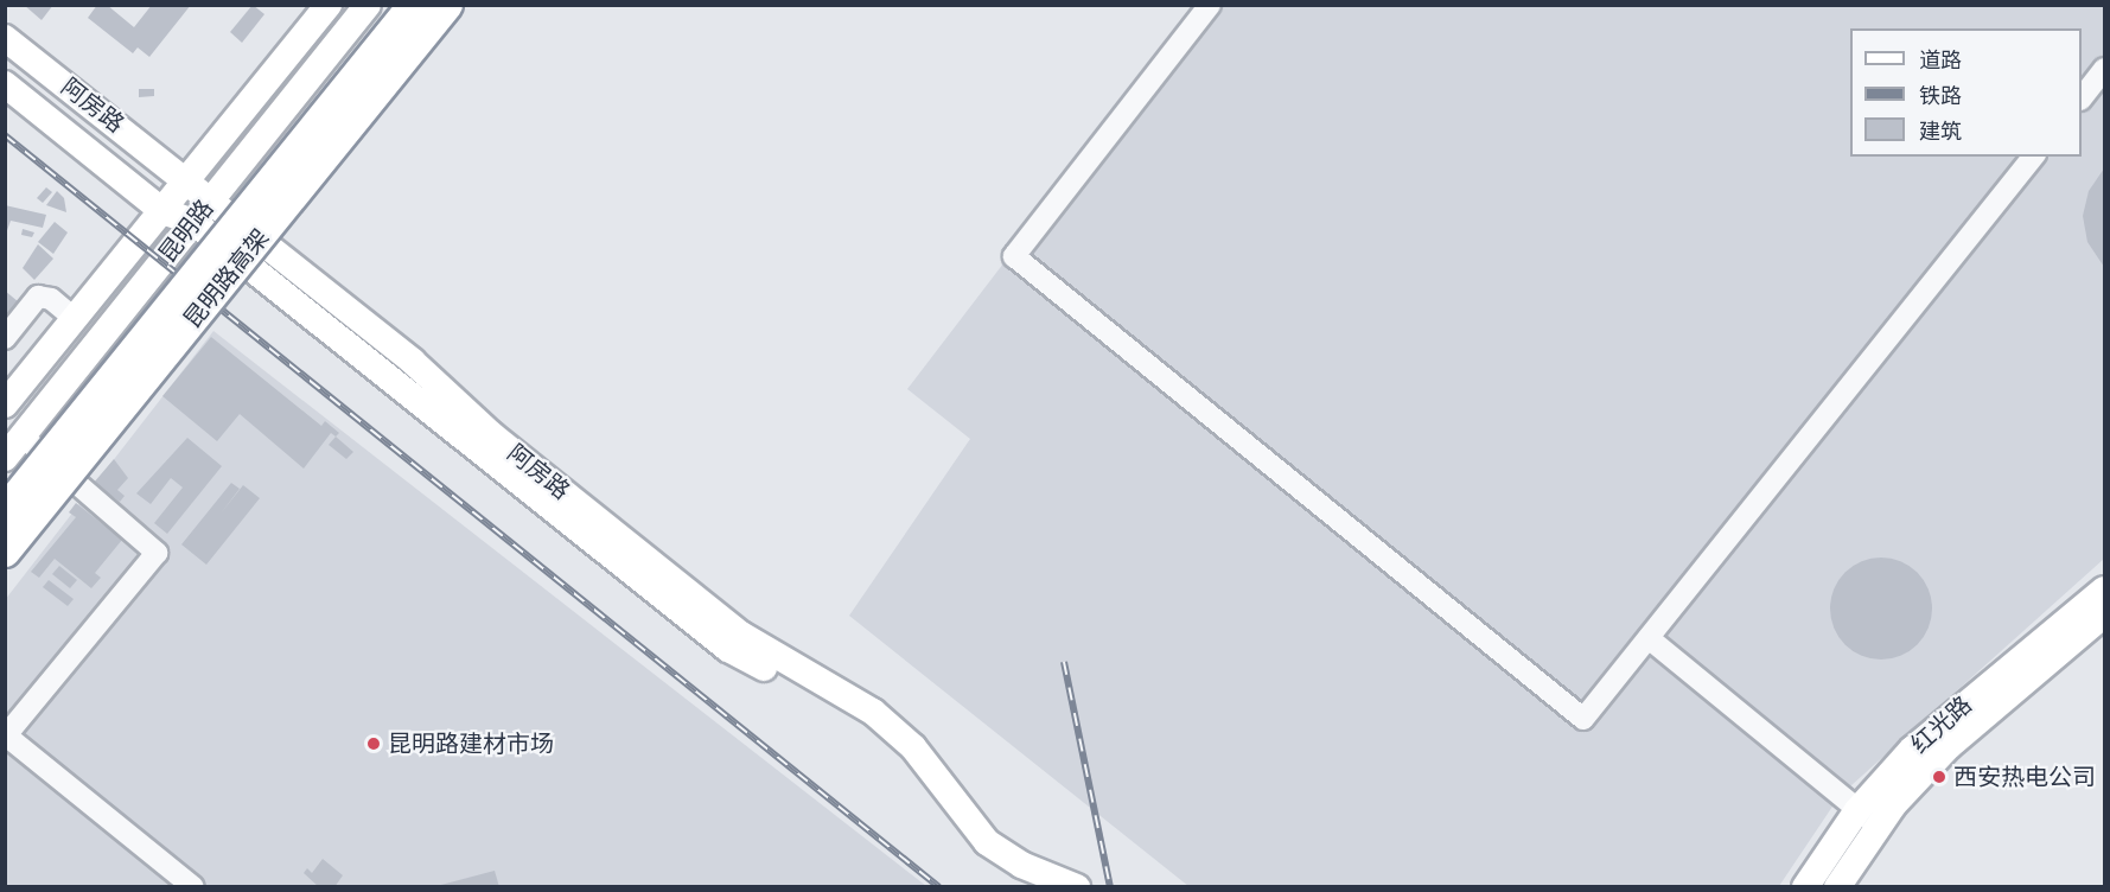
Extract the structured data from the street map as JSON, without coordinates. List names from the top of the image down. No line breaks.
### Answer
{"streets":{"highway":["昆明路高架"],"main road":["阿房路","昆明路","红光路"]},"crossings":[["阿房路","昆明路"]],"places":["昆明路建材市场","西安热电公司"],"legend":["道路","铁路","建筑"]}
